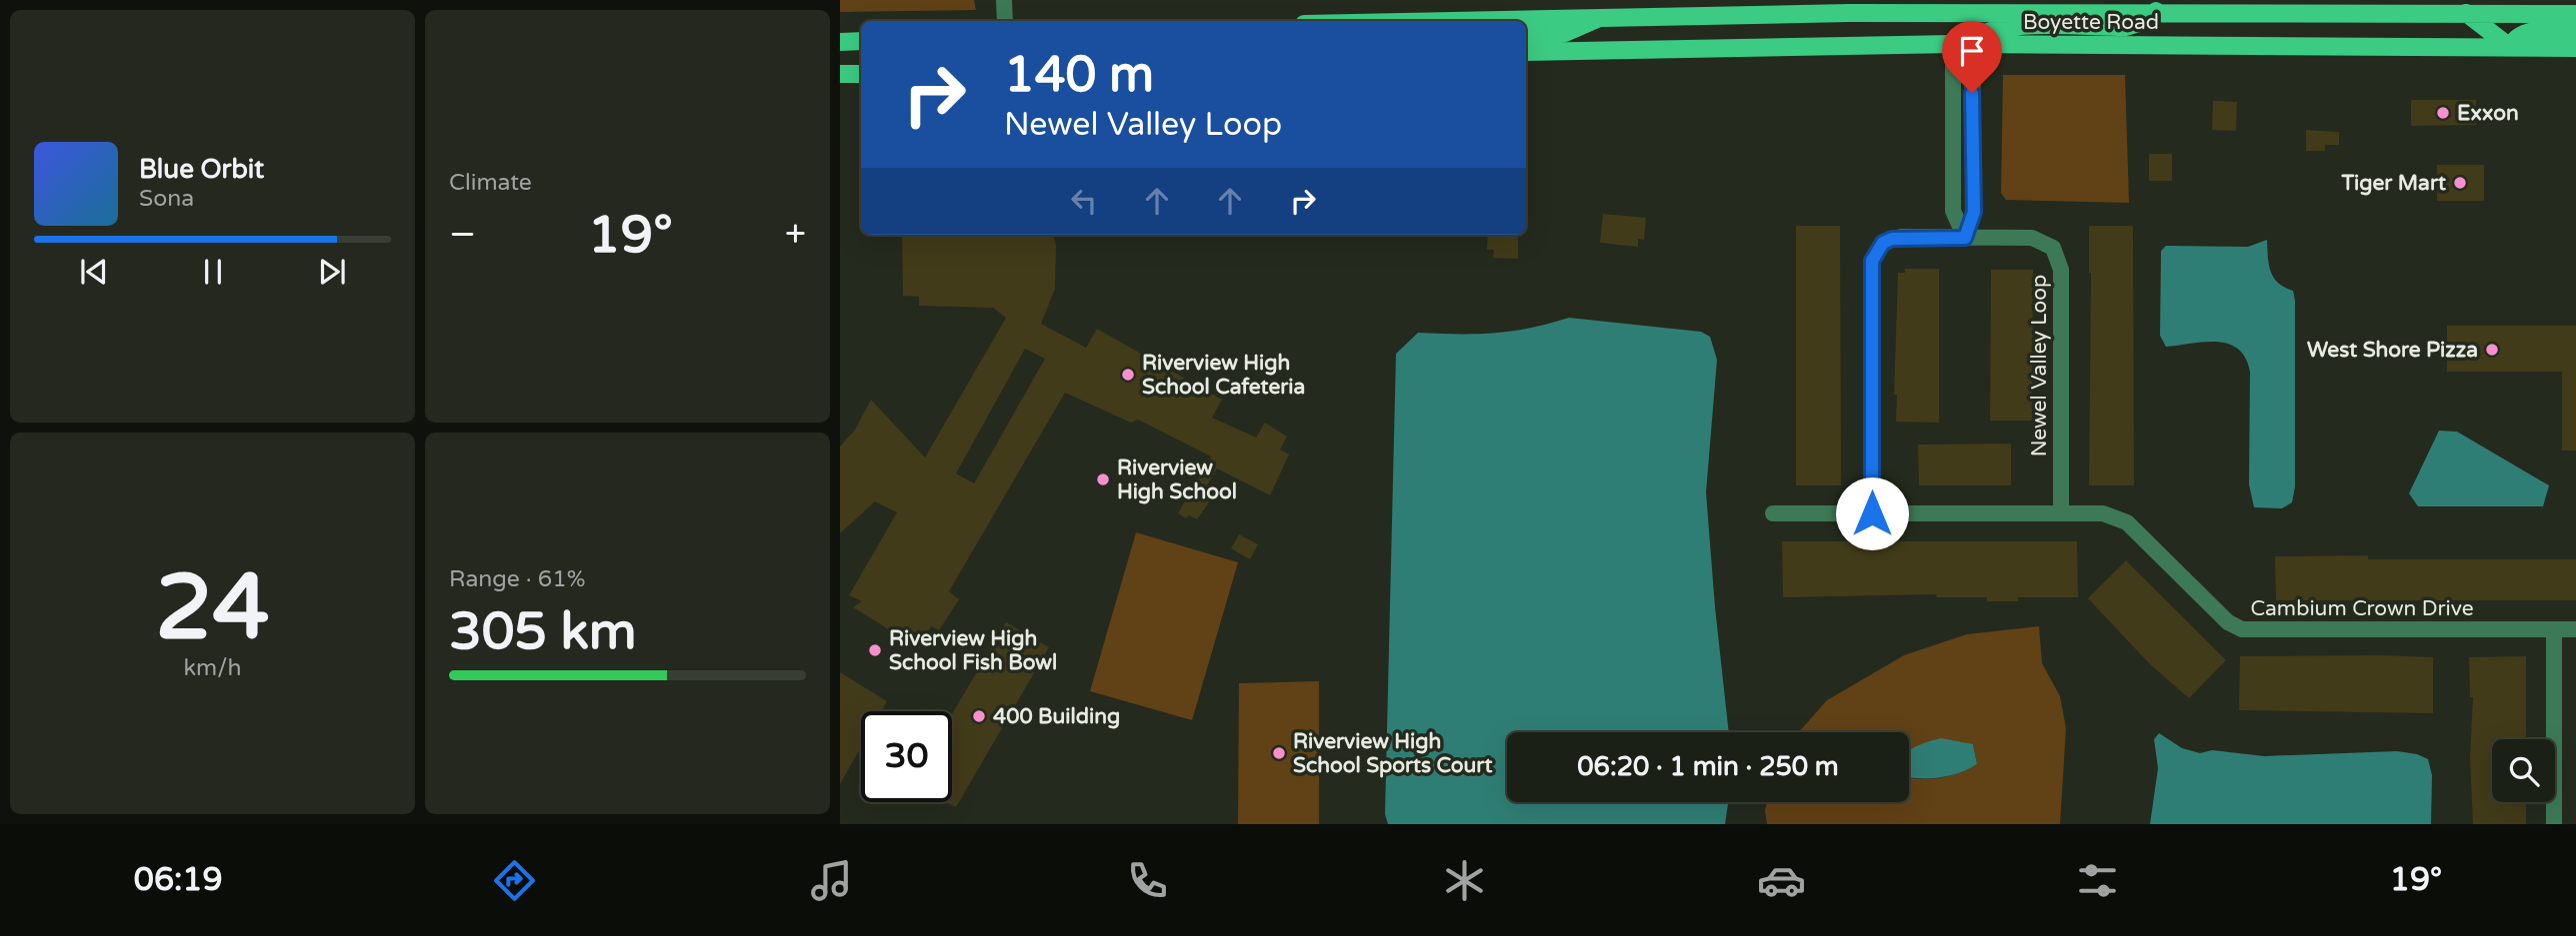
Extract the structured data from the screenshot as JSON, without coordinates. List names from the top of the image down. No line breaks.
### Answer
{"streets":{"main road":["Boyette Road"],"street":["Newel Valley Loop","Cambium Crown Drive"]},"crossings":[["Newel Valley Loop","Cambium Crown Drive"]],"places":["Exxon","Tiger Mart","West Shore Pizza","Riverview High School Cafeteria","Riverview High School","Riverview High School Fish Bowl","400 Building","Riverview High School Sports Court"],"page":{"tile":["Climate",["24","km/h"],["Range · 61%","305 km"]],"turn":["140 m","Newel Valley Loop"],"song":["Blue Orbit","Sona"],"heat":["−","19°","+"],"limit":"30","trip":"06:20 · 1 min · 250 m","tabs":["06:19","19°"]}}
